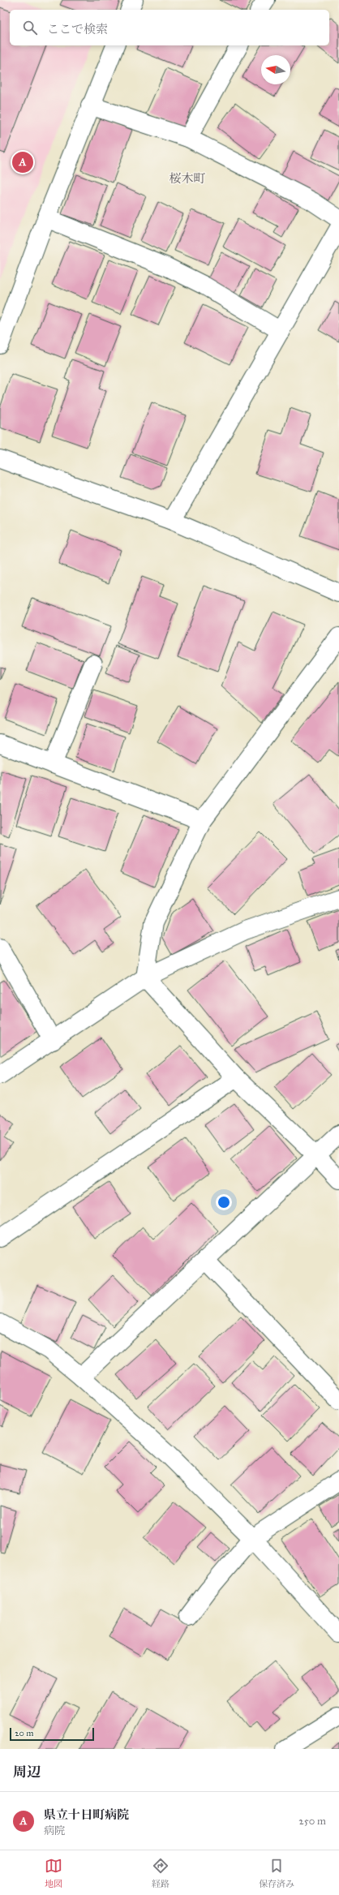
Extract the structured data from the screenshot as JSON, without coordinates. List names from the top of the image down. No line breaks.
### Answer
{"districts":["桜木町"],"scale_bar":"20 m","north":"left","page":{"search":"ここで検索","pins":"A","scale":"20 m","heading":"周辺","list":[{"mark":"A","name":"県立十日町病院","note":"病院","value":"250 m"}],"nav":["地図","経路","保存済み"]}}
